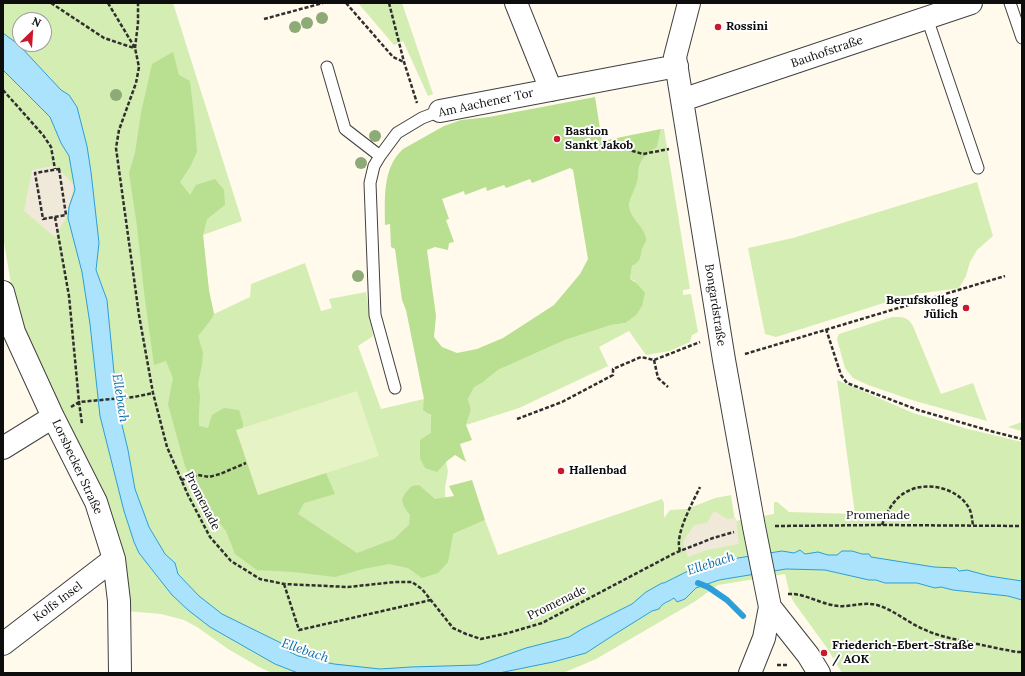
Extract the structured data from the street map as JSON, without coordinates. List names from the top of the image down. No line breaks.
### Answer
{"streets":{"street":["Bauhofstraße","Am Aachener Tor","Bongardstraße","Lorsbecker Straße","Kolfs Insel"],"path":["Promenade"]},"crossings":[["Bauhofstraße","Bongardstraße"],["Am Aachener Tor","Bongardstraße"],["Bongardstraße","Promenade"],["Lorsbecker Straße","Kolfs Insel"]],"water":["Ellebach"],"places":["Rossini","Bastion Sankt Jakob","Berufskolleg Jülich","Hallenbad","Friederich-Ebert-Straße / AOK"],"north":"top right"}
